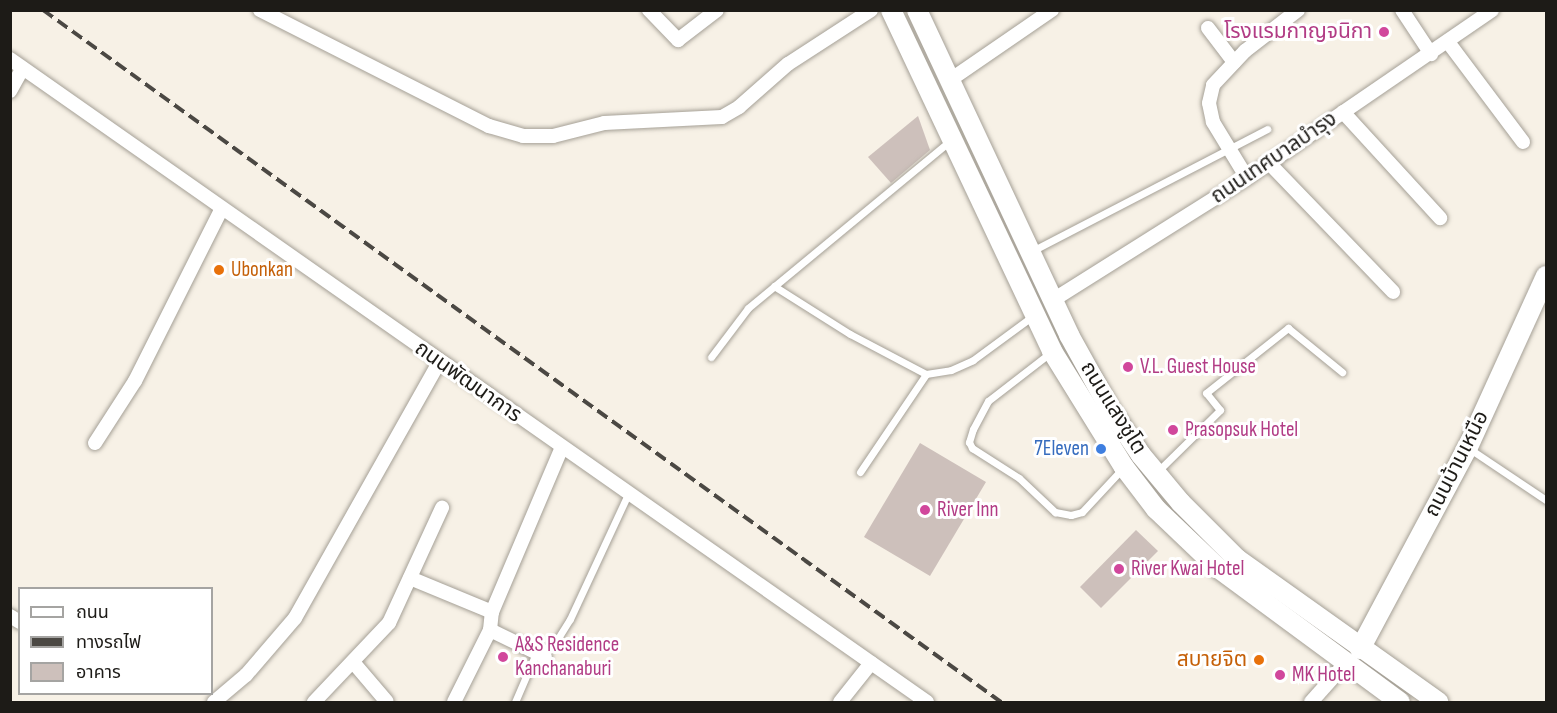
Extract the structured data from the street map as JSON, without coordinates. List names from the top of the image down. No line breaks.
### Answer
{"streets":{"main road":["ถนนแสงชูโต","ถนนบ้านเหนือ"],"street":["ถนนเทศบาลบำรุง","ถนนพัฒนาการ"]},"crossings":[["ถนนเทศบาลบำรุง","ถนนแสงชูโต"],["ถนนแสงชูโต","ถนนบ้านเหนือ"]],"places":["โรงแรมกาญจนิกา","Ubonkan","V.L. Guest House","Prasopsuk Hotel","7Eleven","River Inn","River Kwai Hotel","A&S Residence Kanchanaburi","สบายจิต","MK Hotel"],"legend":["ถนน","ทางรถไฟ","อาคาร"]}
